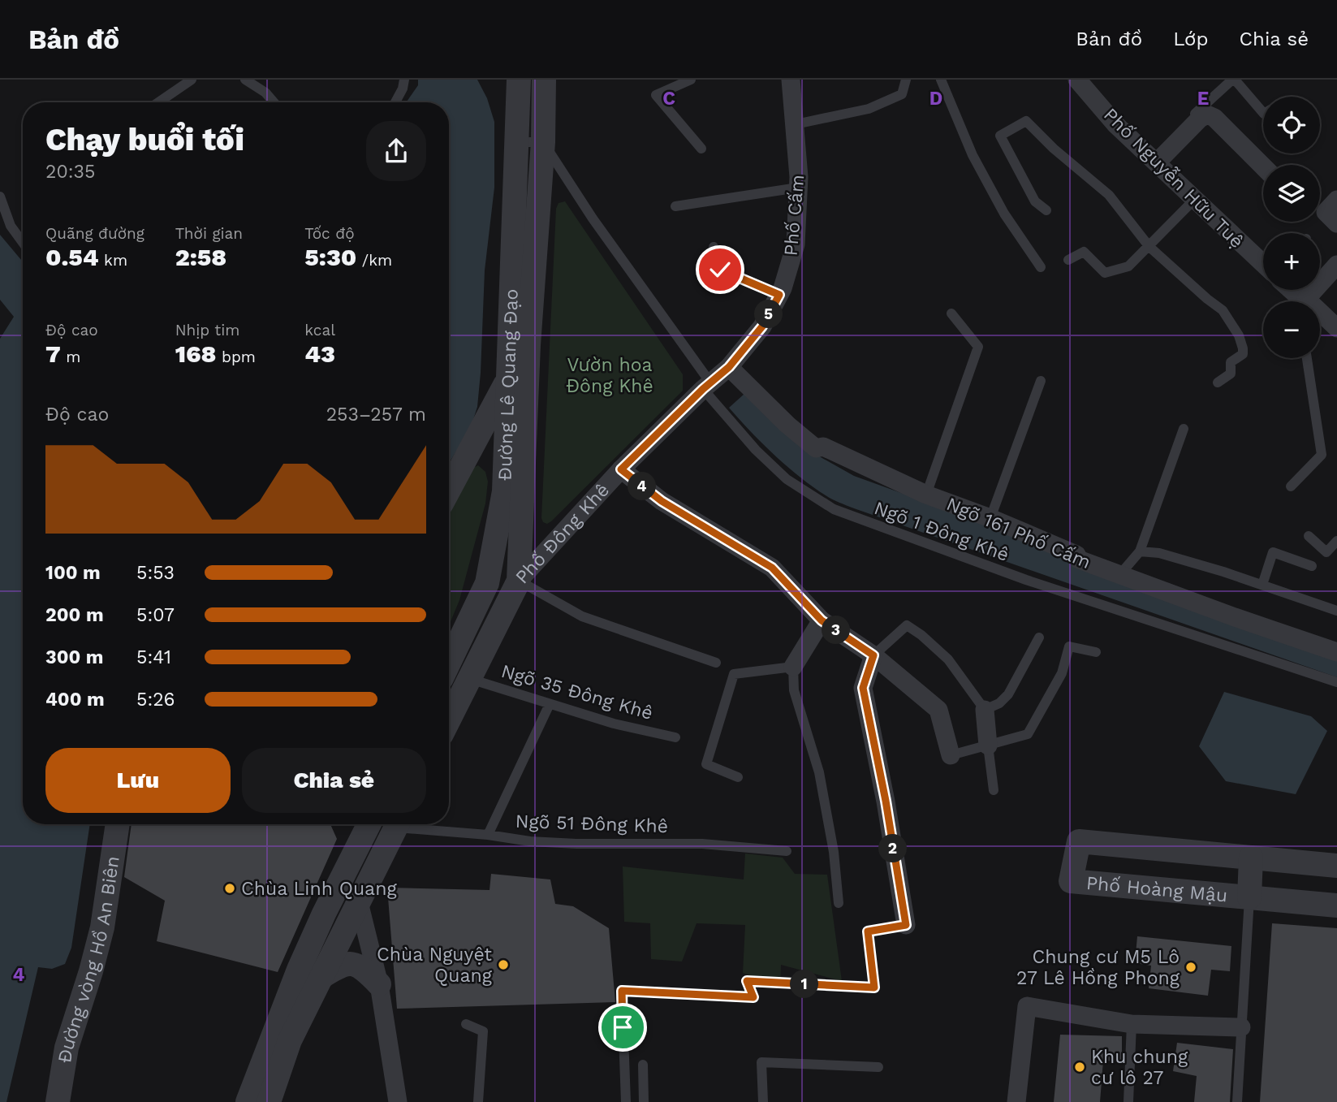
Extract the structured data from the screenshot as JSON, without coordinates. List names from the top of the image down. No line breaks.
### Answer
{"streets":{"street":["Phố Nguyễn Hữu Tuệ","Phố Cấm","Đường Lê Quang Đạo","Ngõ 161 Phố Cấm","Phố Đông Khê","Phố Hoàng Mậu","Đường vòng Hồ An Biên"],"lane":["Ngõ 1 Đông Khê","Ngõ 35 Đông Khê","Ngõ 51 Đông Khê"]},"crossings":[["Phố Cấm","Ngõ 1 Đông Khê"],["Phố Cấm","Phố Đông Khê"],["Đường Lê Quang Đạo","Ngõ 1 Đông Khê"],["Đường Lê Quang Đạo","Phố Đông Khê"],["Ngõ 1 Đông Khê","Phố Đông Khê"],["Phố Đông Khê","Ngõ 35 Đông Khê"]],"parks":["Vườn hoa Đông Khê"],"places":["Chùa Linh Quang","Chùa Nguyệt Quang","Chung cư M5 Lô 27 Lê Hồng Phong","Khu chung cư lô 27"],"page":{"header":"Bản đồ","nav":["Bản đồ","Lớp","Chia sẻ"],"map_buttons":["+","−"],"heading":["Chạy buổi tối","20:35"],"stats":[["Quãng đường","0.54 km"],["Thời gian","2:58"],["Tốc độ","5:30 /km"],["Độ cao","7 m"],["Nhịp tim","168 bpm"],["kcal","43"]],"pins":["5","4","3","2","1"],"chart":["Độ cao","253–257 m"],"list":[{"name":"100 m","note":"5:53"},{"name":"200 m","note":"5:07"},{"name":"300 m","note":"5:41"},{"name":"400 m","note":"5:26"}],"buttons":["Lưu","Chia sẻ"]},"grid":{"columns":["C","D","E"],"rows":["4"]}}
